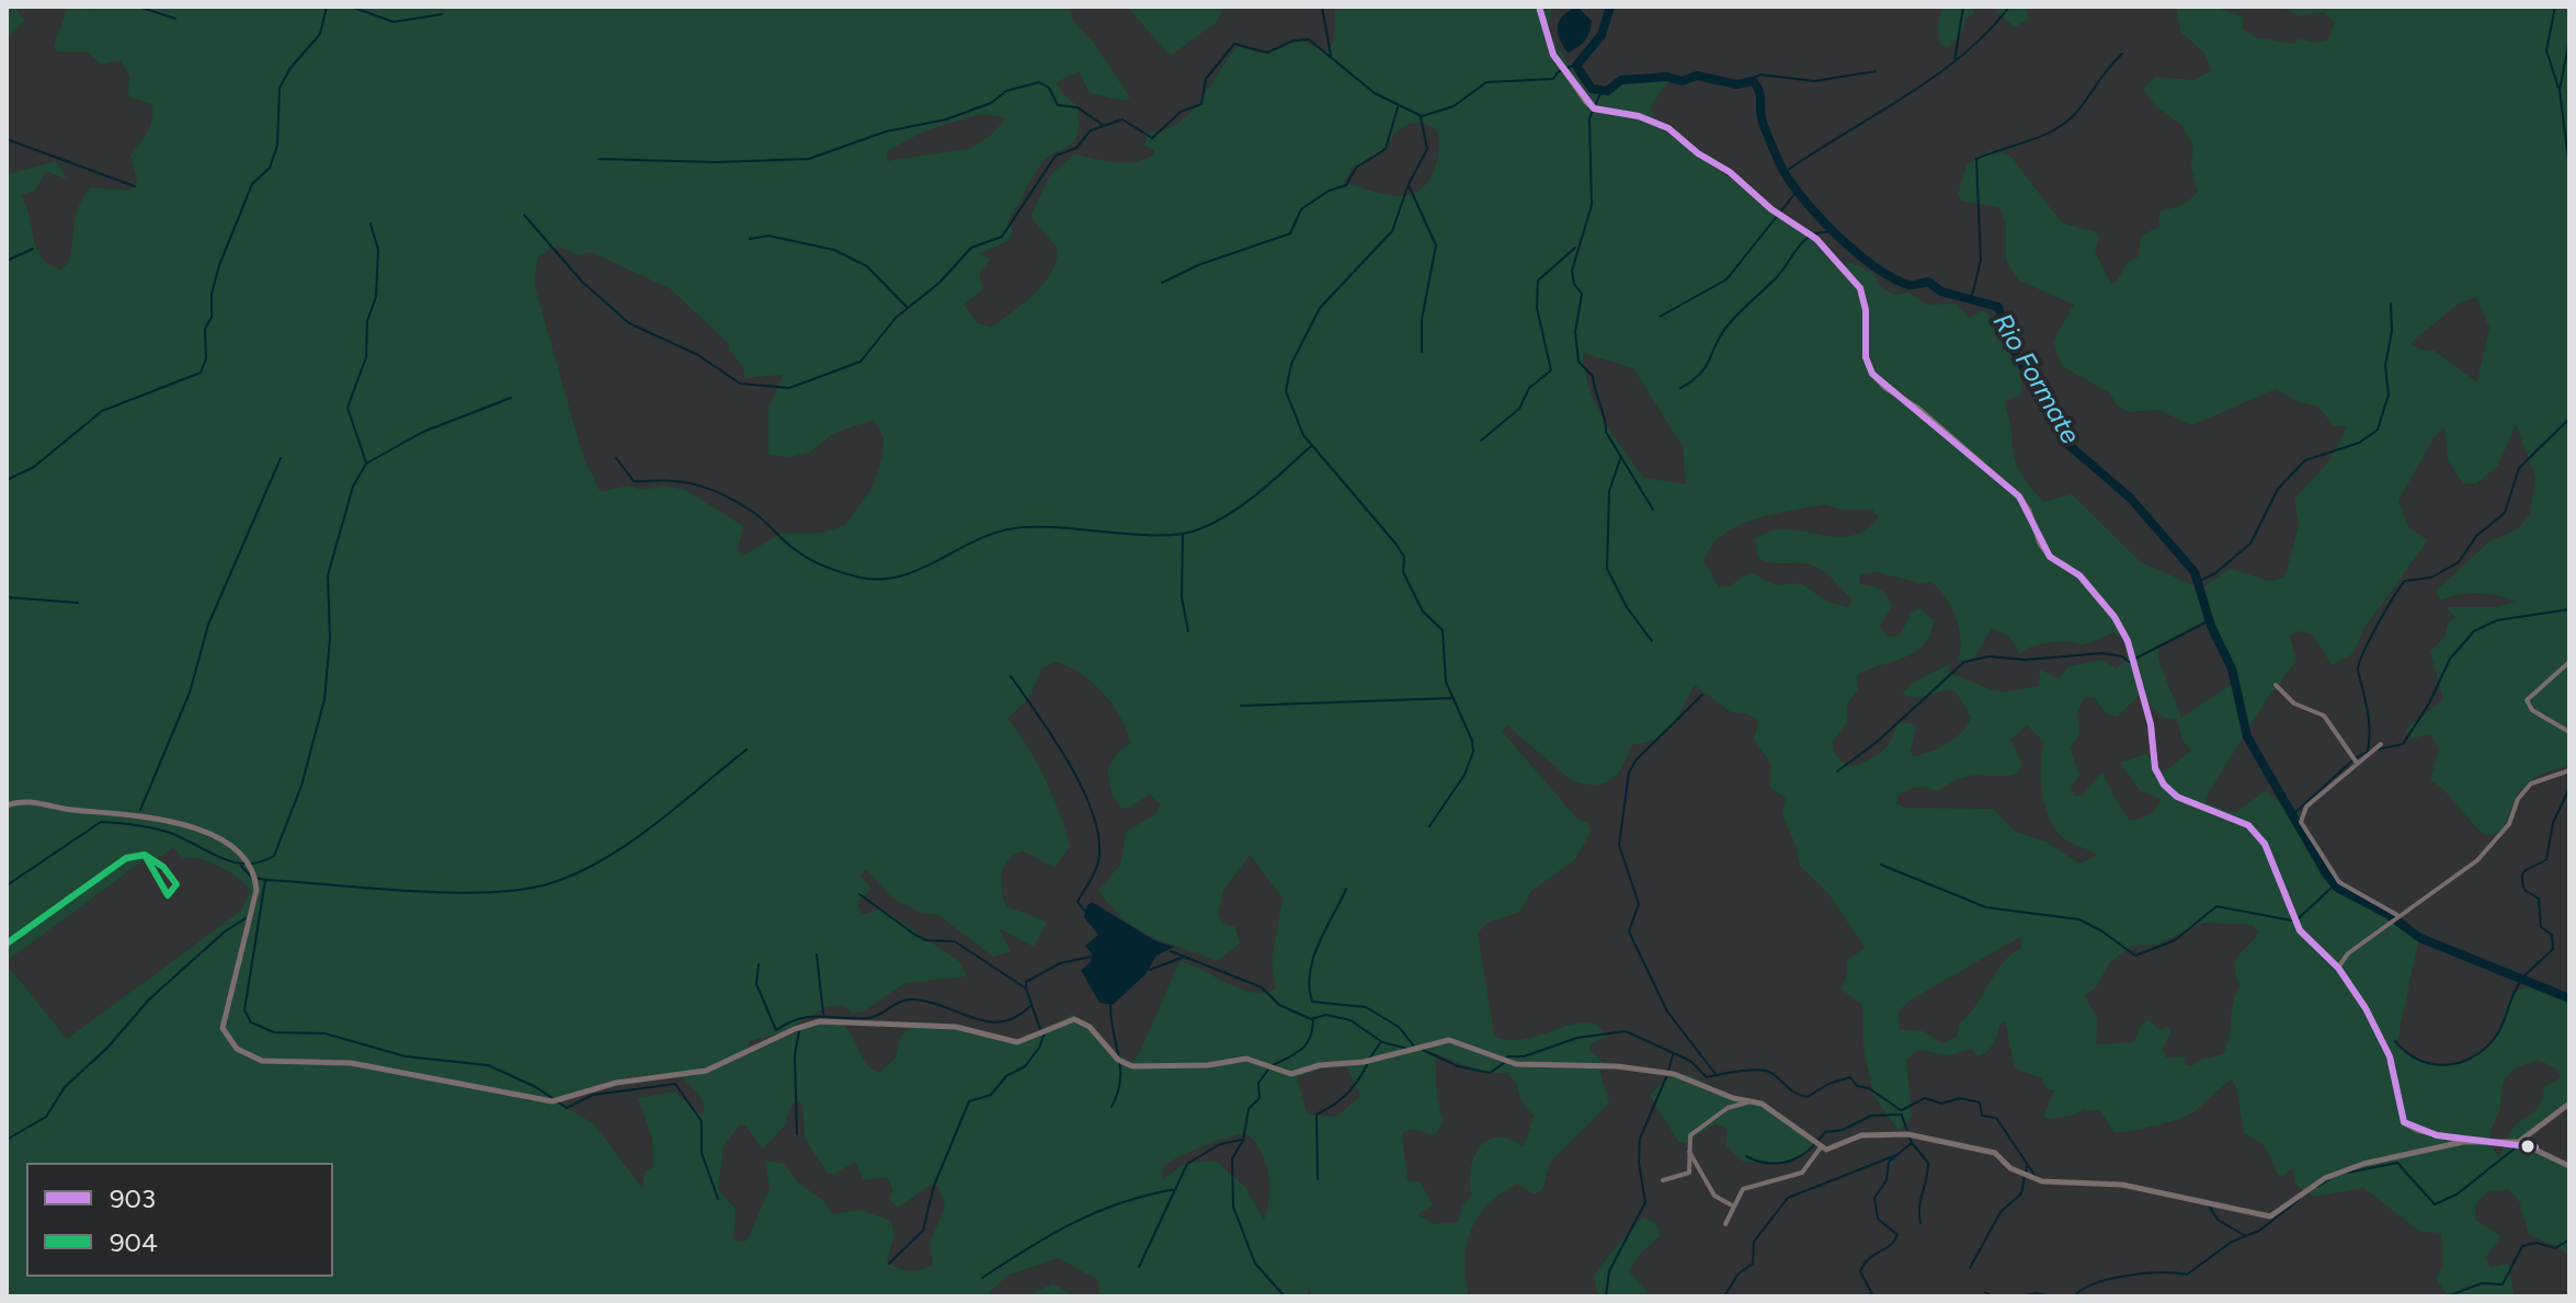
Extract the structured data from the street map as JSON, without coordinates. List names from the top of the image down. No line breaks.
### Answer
{"water":["Rio Formate"],"lines":["transit line 903","transit line 904"],"legend":["903","904"]}
